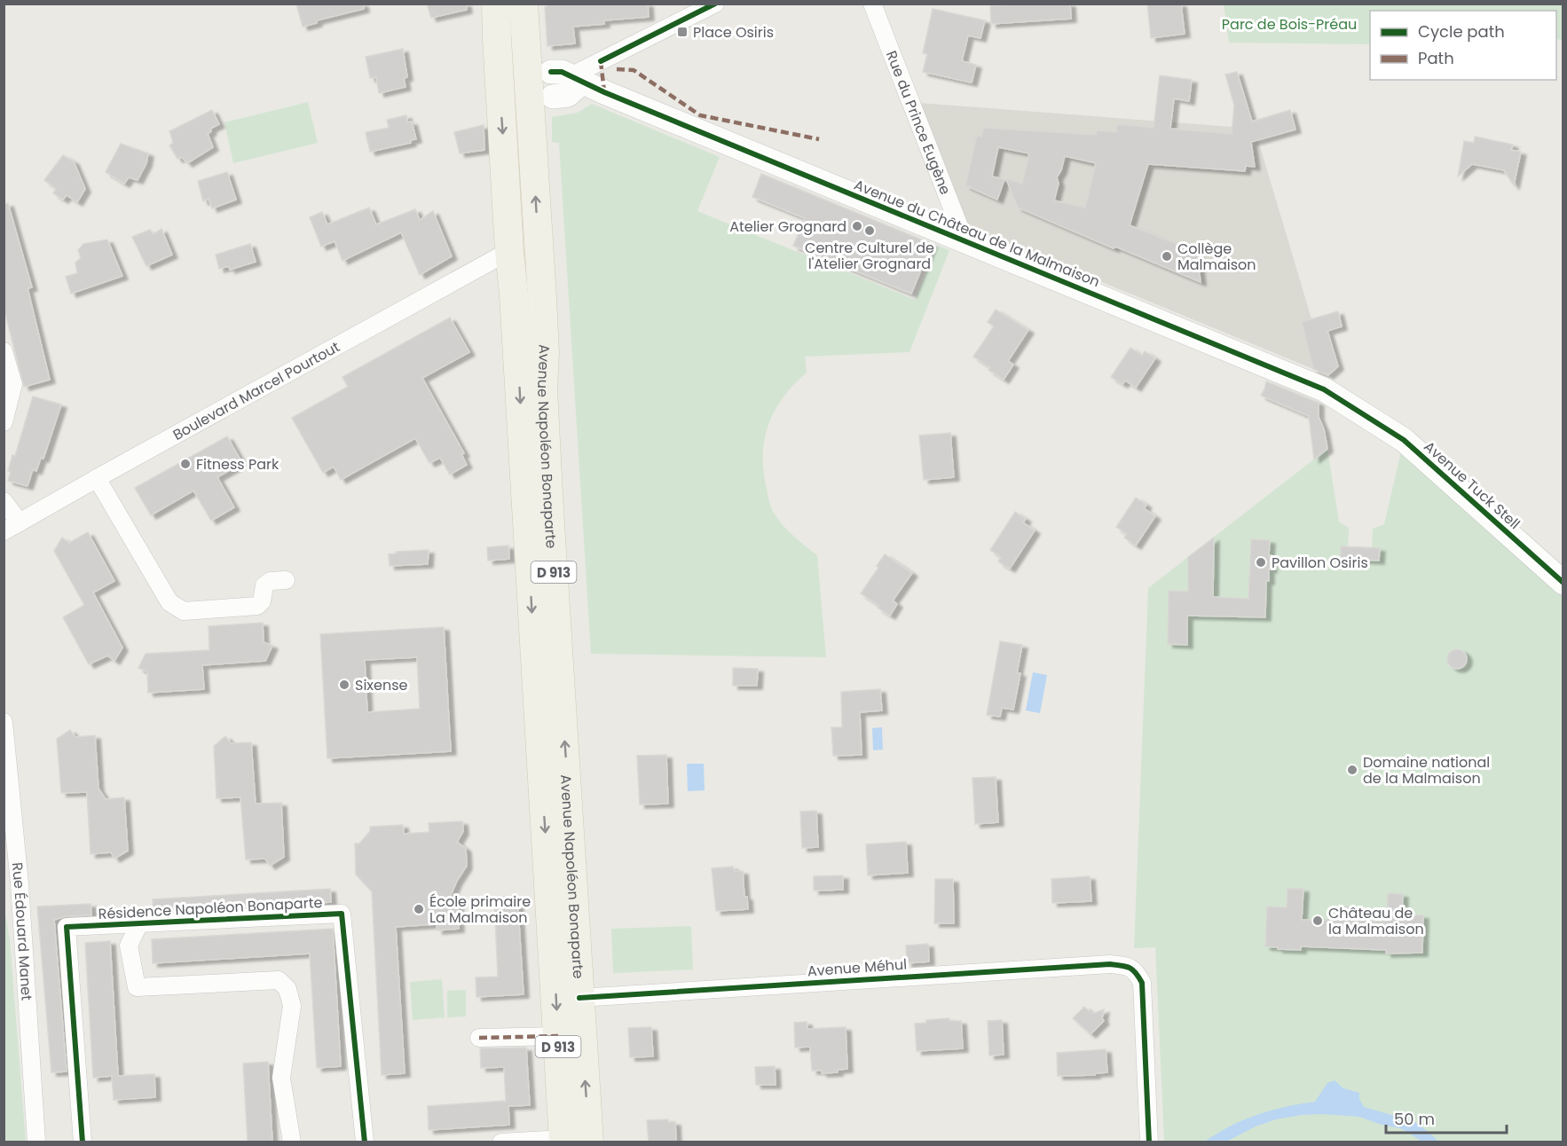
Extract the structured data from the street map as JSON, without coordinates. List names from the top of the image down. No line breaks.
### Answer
{"streets":{"main road":["Avenue Napoléon Bonaparte","D 913"],"street":["Rue du Prince Eugène","Avenue du Château de la Malmaison","Boulevard Marcel Pourtout","Avenue Tuck Stell","Résidence Napoléon Bonaparte","Rue Édouard Manet","Avenue Méhul"]},"crossings":[["Rue du Prince Eugène","Avenue du Château de la Malmaison"],["Avenue du Château de la Malmaison","Avenue Napoléon Bonaparte"],["Avenue du Château de la Malmaison","Avenue Tuck Stell"],["Boulevard Marcel Pourtout","Avenue Napoléon Bonaparte"],["Boulevard Marcel Pourtout","D 913"],["Avenue Napoléon Bonaparte","D 913"],["Avenue Napoléon Bonaparte","Avenue Méhul"]],"parks":["Parc de Bois-Préau"],"places":{"transit":["Place Osiris"],"other":["Atelier Grognard","Centre Culturel de l'Atelier Grognard","Collège Malmaison","Fitness Park","Pavillon Osiris","Sixense","Domaine national de la Malmaison","École primaire La Malmaison","Château de la Malmaison"]},"legend":["Cycle path","Path"],"scale_bar":"50 m"}
